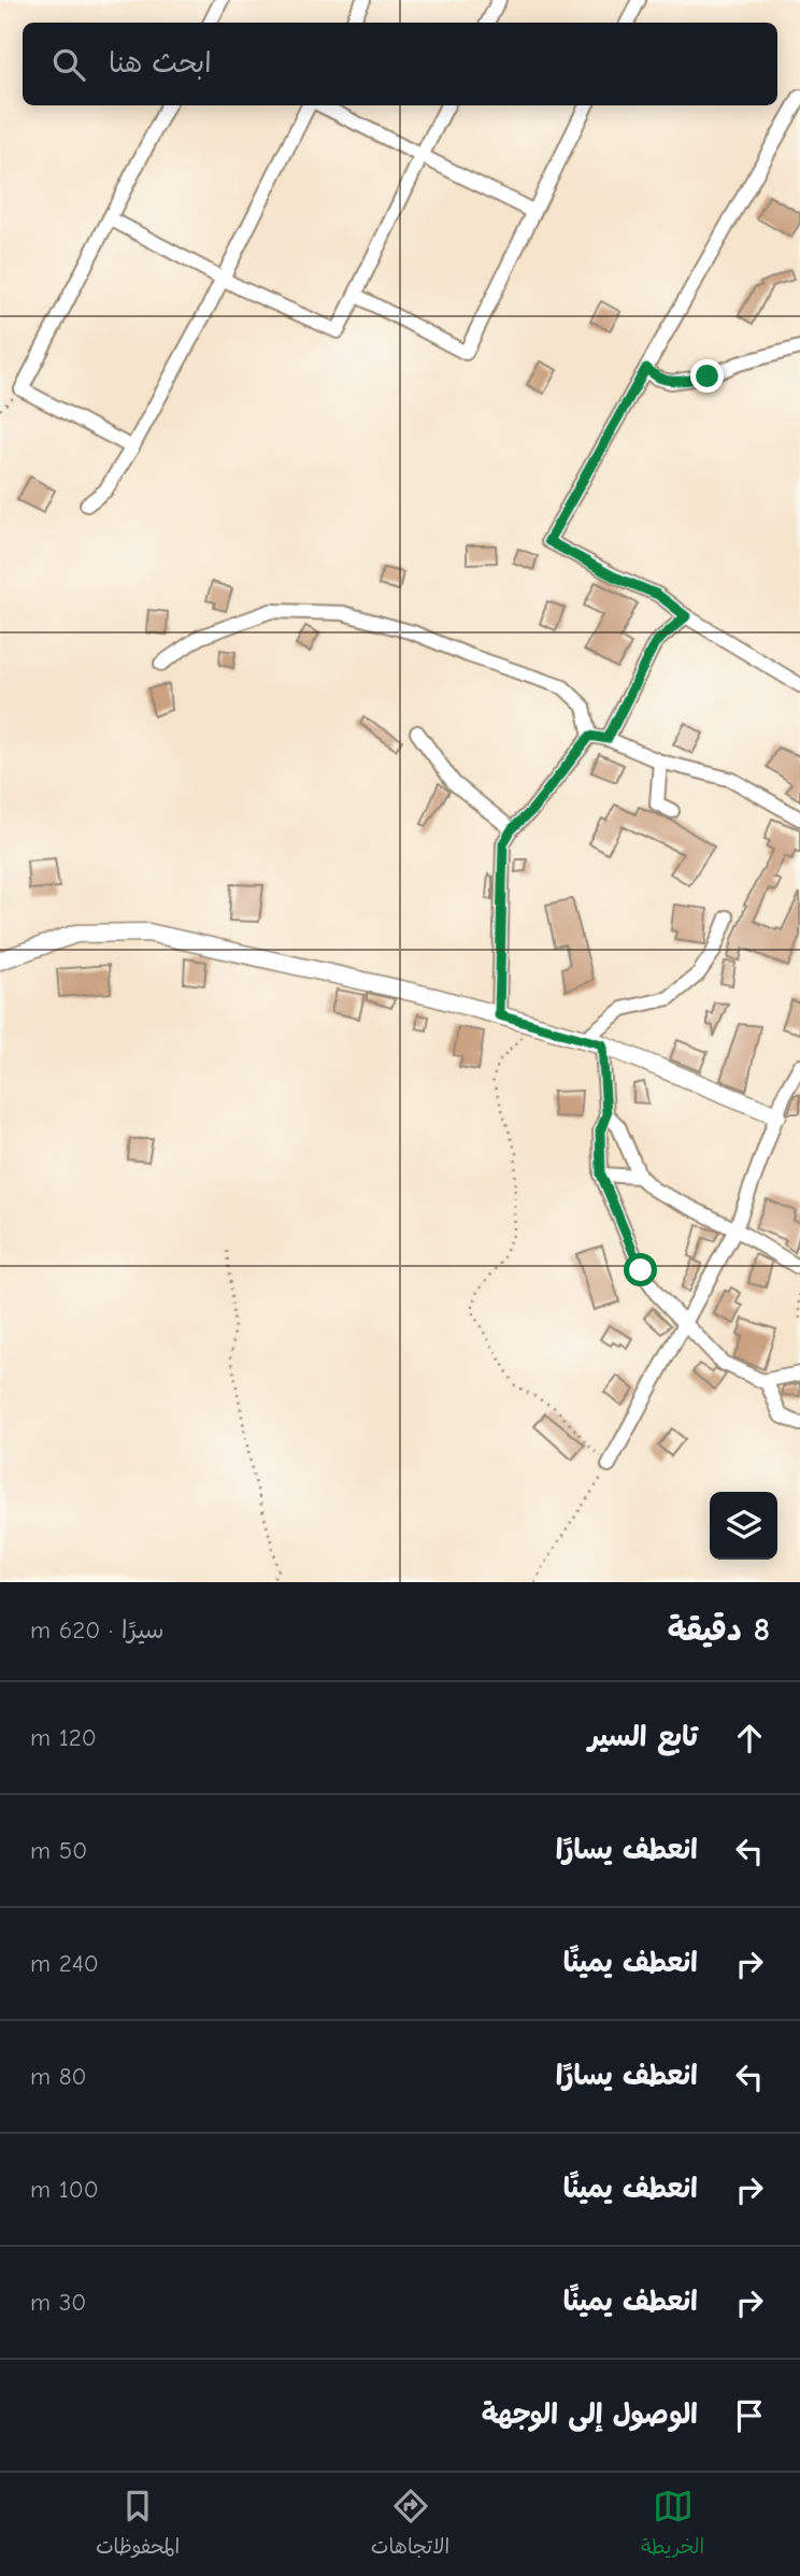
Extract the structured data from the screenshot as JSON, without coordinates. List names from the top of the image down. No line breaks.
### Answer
{"page":{"search":"ابحث هنا","heading":["8 دقيقة","سيرًا · 620 m"],"list":[["تابع السير","120 m"],["انعطف يسارًا","50 m"],["انعطف يمينًا","240 m"],["انعطف يسارًا","80 m"],["انعطف يمينًا","100 m"],["انعطف يمينًا","30 m"],"الوصول إلى الوجهة"],"nav":["الخريطة","الاتجاهات","المحفوظات"]}}
